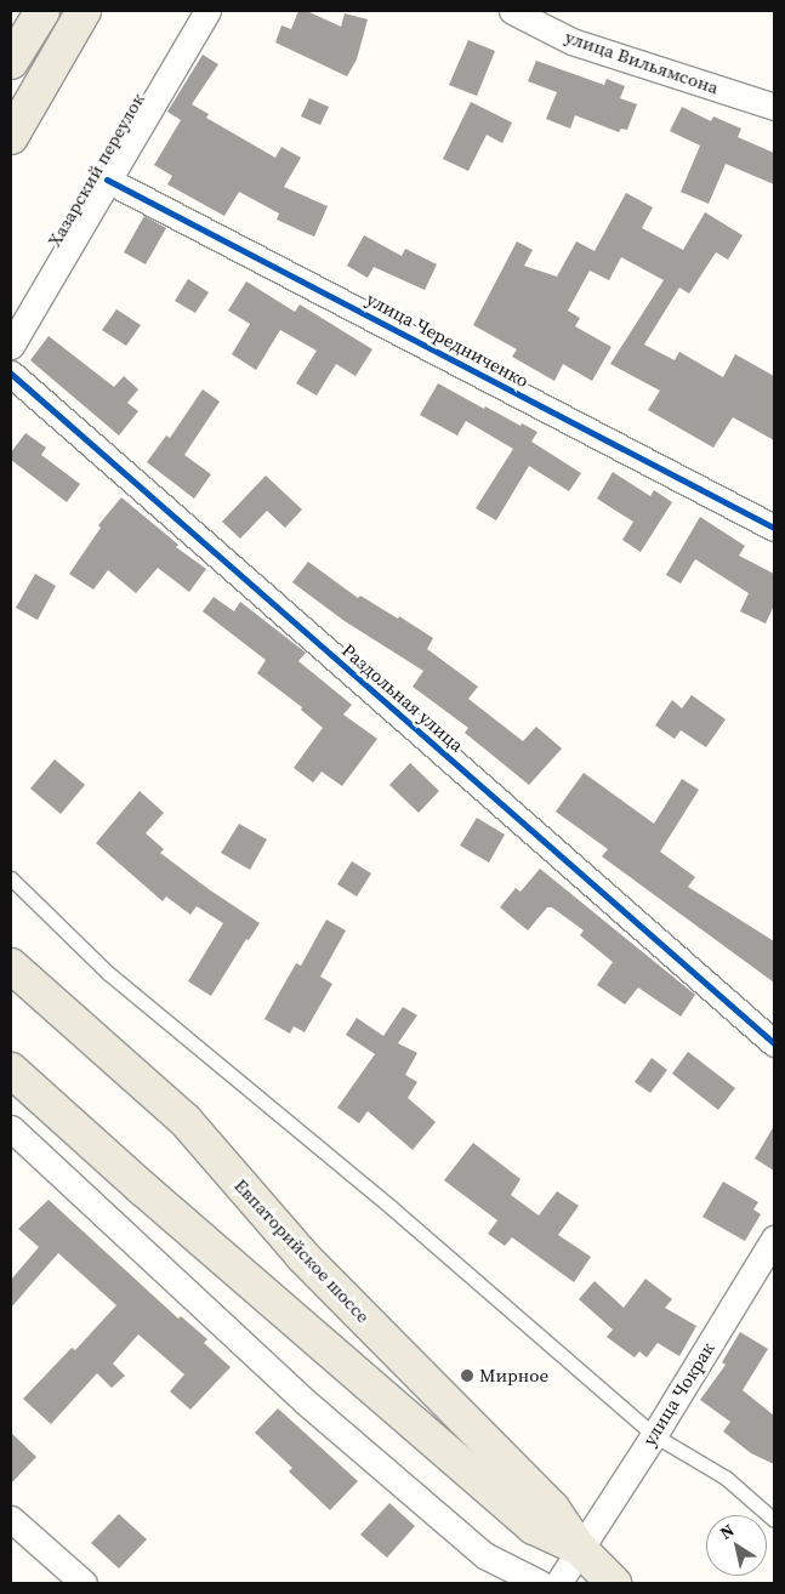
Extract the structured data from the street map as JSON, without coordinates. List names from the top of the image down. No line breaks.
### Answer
{"streets":{"main road":["Евпаторийское шоссе"],"street":["улица Вильямсона","Хазарский переулок","улица Чередниченко","Раздольная улица","улица Чокрак"]},"crossings":[["Хазарский переулок","улица Чередниченко"],["Евпаторийское шоссе","улица Чокрак"]],"places":["Мирное"],"north":"top left"}
